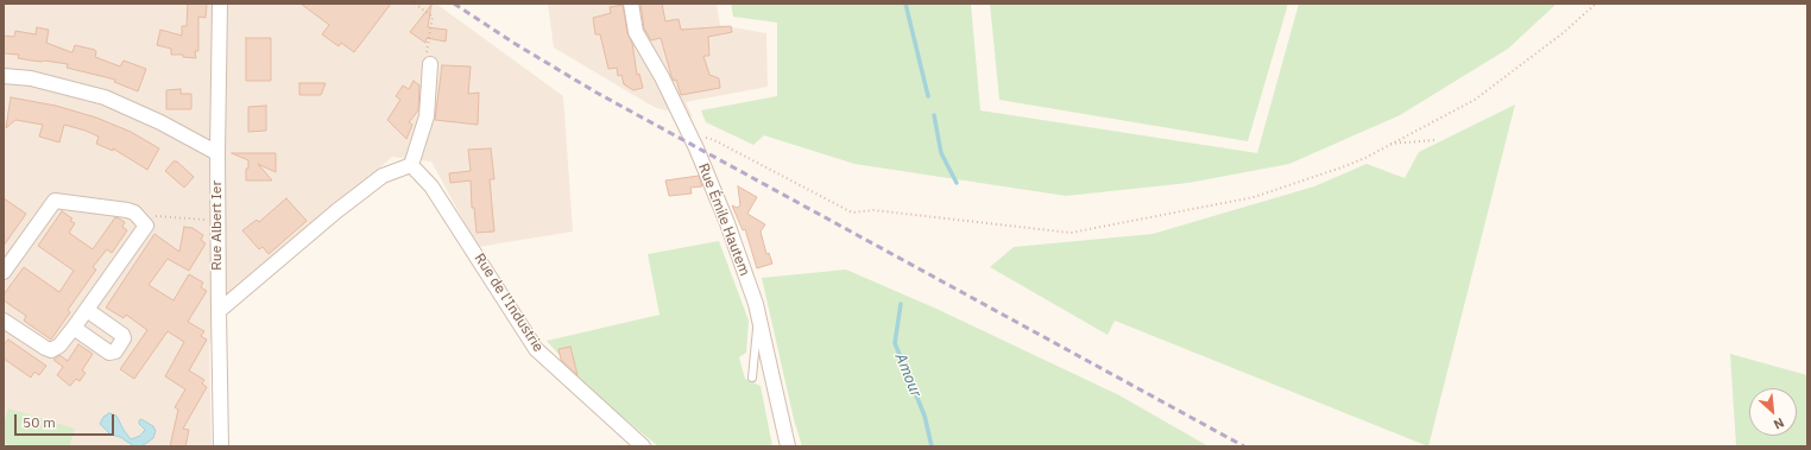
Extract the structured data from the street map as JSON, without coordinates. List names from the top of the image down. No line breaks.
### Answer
{"streets":{"street":["Rue Émile Hautem","Rue Albert Ier","Rue de l'Industrie"]},"water":["Amour"],"scale_bar":"50 m","north":"bottom right"}
